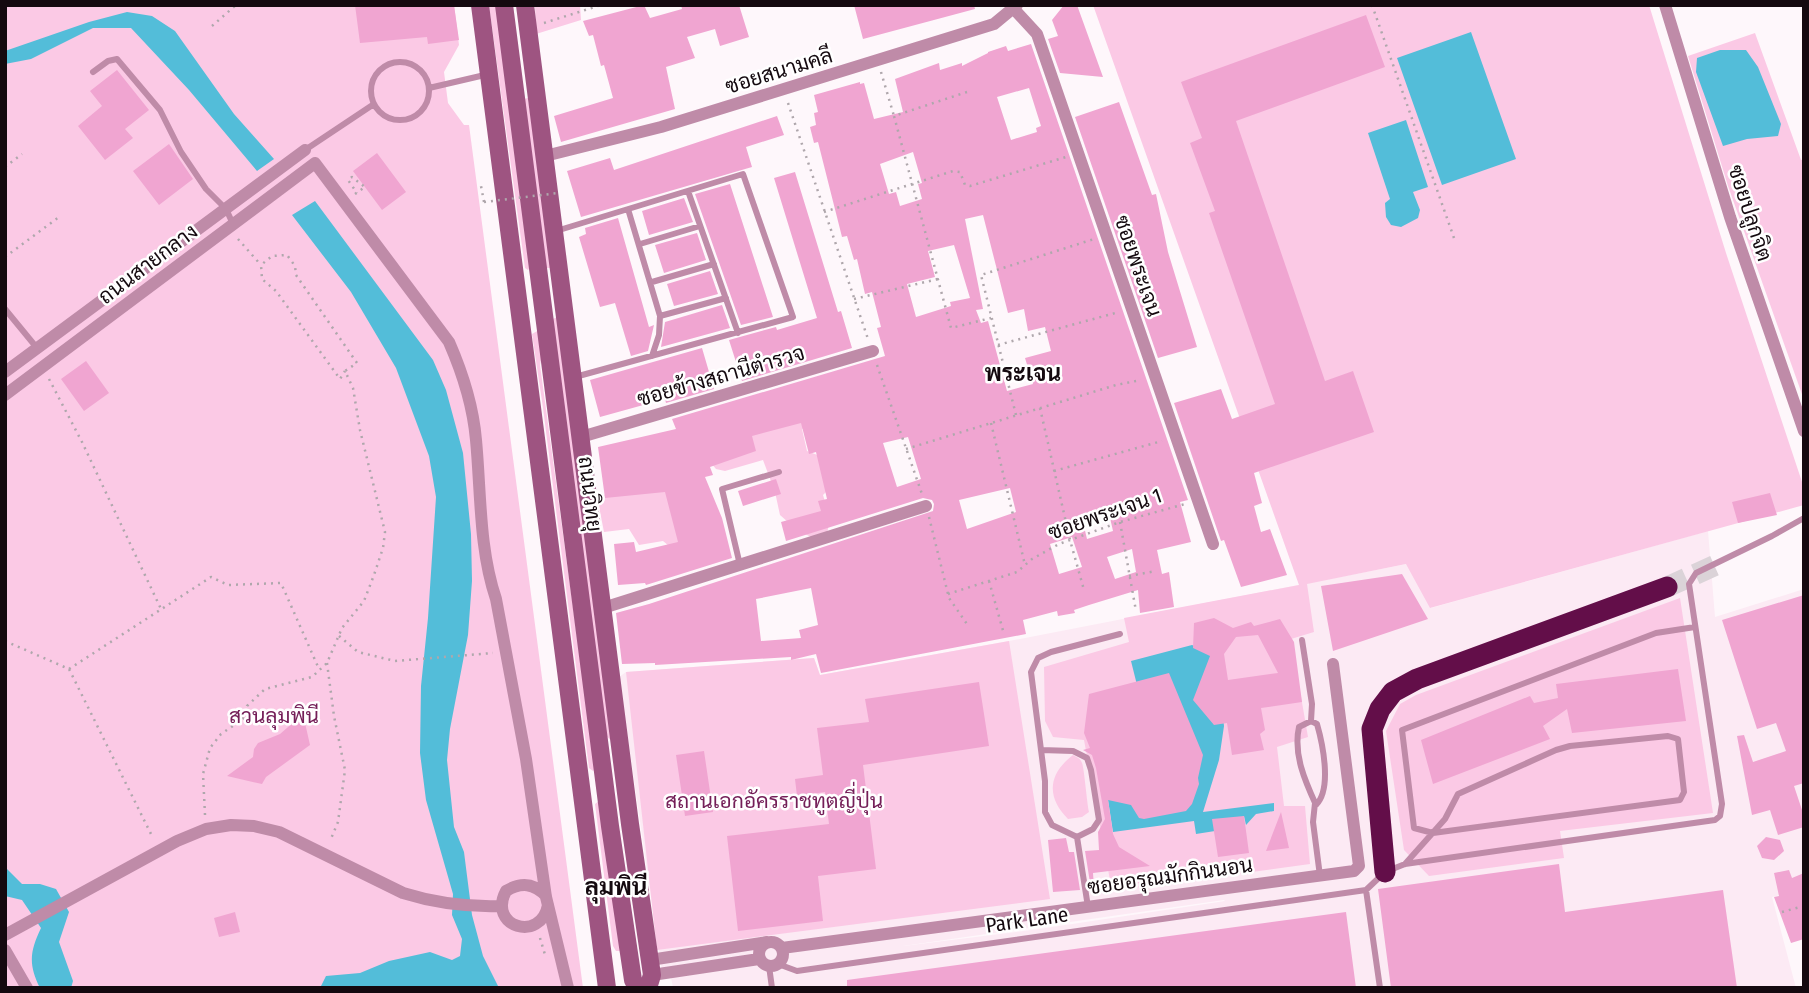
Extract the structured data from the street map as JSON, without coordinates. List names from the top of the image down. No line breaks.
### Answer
{"streets":{"main road":["ถนนวิทยุ"],"street":["ซอยสนามคลี","ซอยปลูกจิต","ถนนสายกลาง","ซอยพระเจน","ซอยข้างสถานีตำรวจ","ซอยอรุณมักกินนอน"],"lane":["Park Lane"],"path":["ซอยพระเจน 1"]},"crossings":[["ซอยสนามคลี","ซอยพระเจน"],["ซอยสนามคลี","ถนนวิทยุ"],["ซอยพระเจน","ซอยพระเจน 1"],["ซอยข้างสถานีตำรวจ","ถนนวิทยุ"],["ซอยอรุณมักกินนอน","Park Lane"]],"districts":["พระเจน","ลุมพินี"],"parks":["สวนลุมพินี","สถานเอกอัครราชทูตญี่ปุ่น"]}
